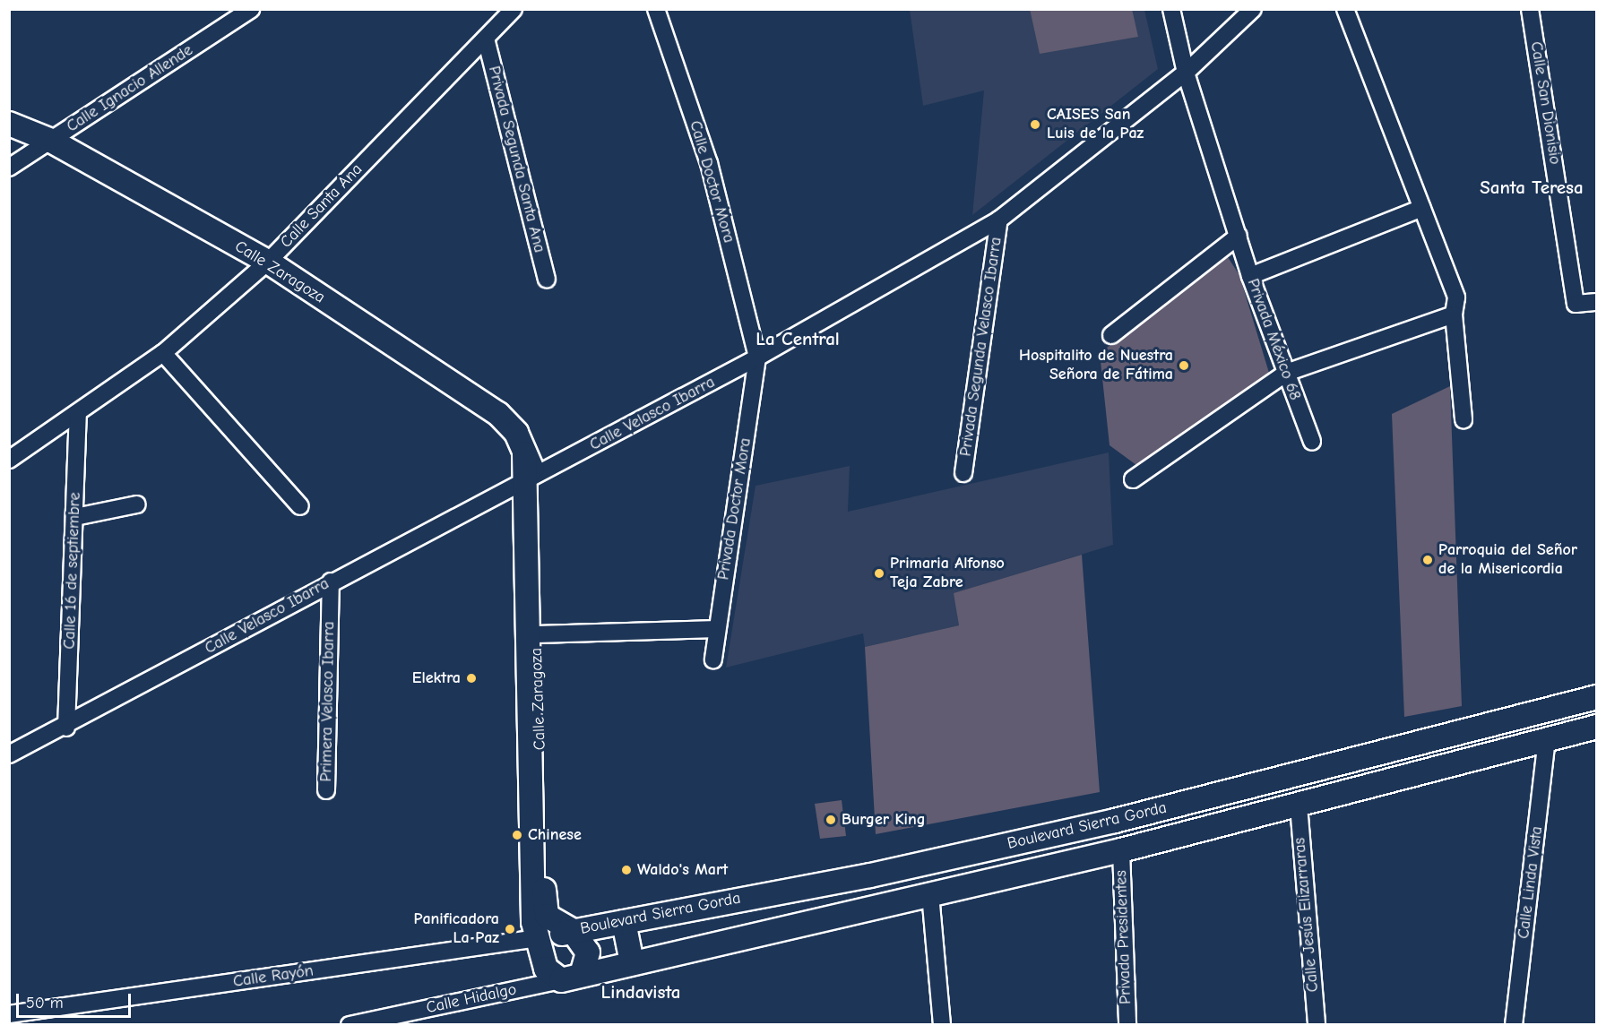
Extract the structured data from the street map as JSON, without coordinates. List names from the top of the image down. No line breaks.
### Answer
{"streets":{"main road":["Calle Zaragoza","Boulevard Sierra Gorda"],"street":["Calle Ignacio Allende","Calle San Dionisio","Privada Segunda Santa Ana","Calle Doctor Mora","Calle Santa Ana","Privada México 68","Privada Segunda Velasco Ibarra","Calle Velasco Ibarra","Privada Doctor Mora","Calle 16 de septiembre","Primera Velasco Ibarra","Calle Linda Vista","Calle Jesús Elizarraras","Privada Presidentes","Calle Rayón","Calle Hidalgo"]},"crossings":[["Calle Ignacio Allende","Calle Zaragoza"],["Privada Segunda Santa Ana","Calle Santa Ana"],["Calle Doctor Mora","Calle Velasco Ibarra"],["Calle Doctor Mora","Privada Doctor Mora"],["Calle Santa Ana","Calle Zaragoza"],["Calle Santa Ana","Calle 16 de septiembre"],["Calle Zaragoza","Calle Velasco Ibarra"],["Calle Zaragoza","Boulevard Sierra Gorda"],["Calle Zaragoza","Calle Rayón"],["Privada México 68","Calle Velasco Ibarra"],["Privada Segunda Velasco Ibarra","Calle Velasco Ibarra"],["Calle Velasco Ibarra","Privada Doctor Mora"],["Calle Velasco Ibarra","Calle 16 de septiembre"],["Calle Velasco Ibarra","Primera Velasco Ibarra"],["Boulevard Sierra Gorda","Calle Linda Vista"],["Boulevard Sierra Gorda","Calle Jesús Elizarraras"],["Boulevard Sierra Gorda","Privada Presidentes"],["Boulevard Sierra Gorda","Calle Rayón"],["Boulevard Sierra Gorda","Calle Hidalgo"]],"districts":["Santa Teresa","La Central","Lindavista"],"places":["CAISES San Luis de la Paz","Hospitalito de Nuestra Señora de Fátima","Parroquia del Señor de la Misericordia","Primaria Alfonso Teja Zabre","Elektra","Burger King","Chinese","Waldo's Mart","Panificadora La Paz"],"scale_bar":"50 m"}
